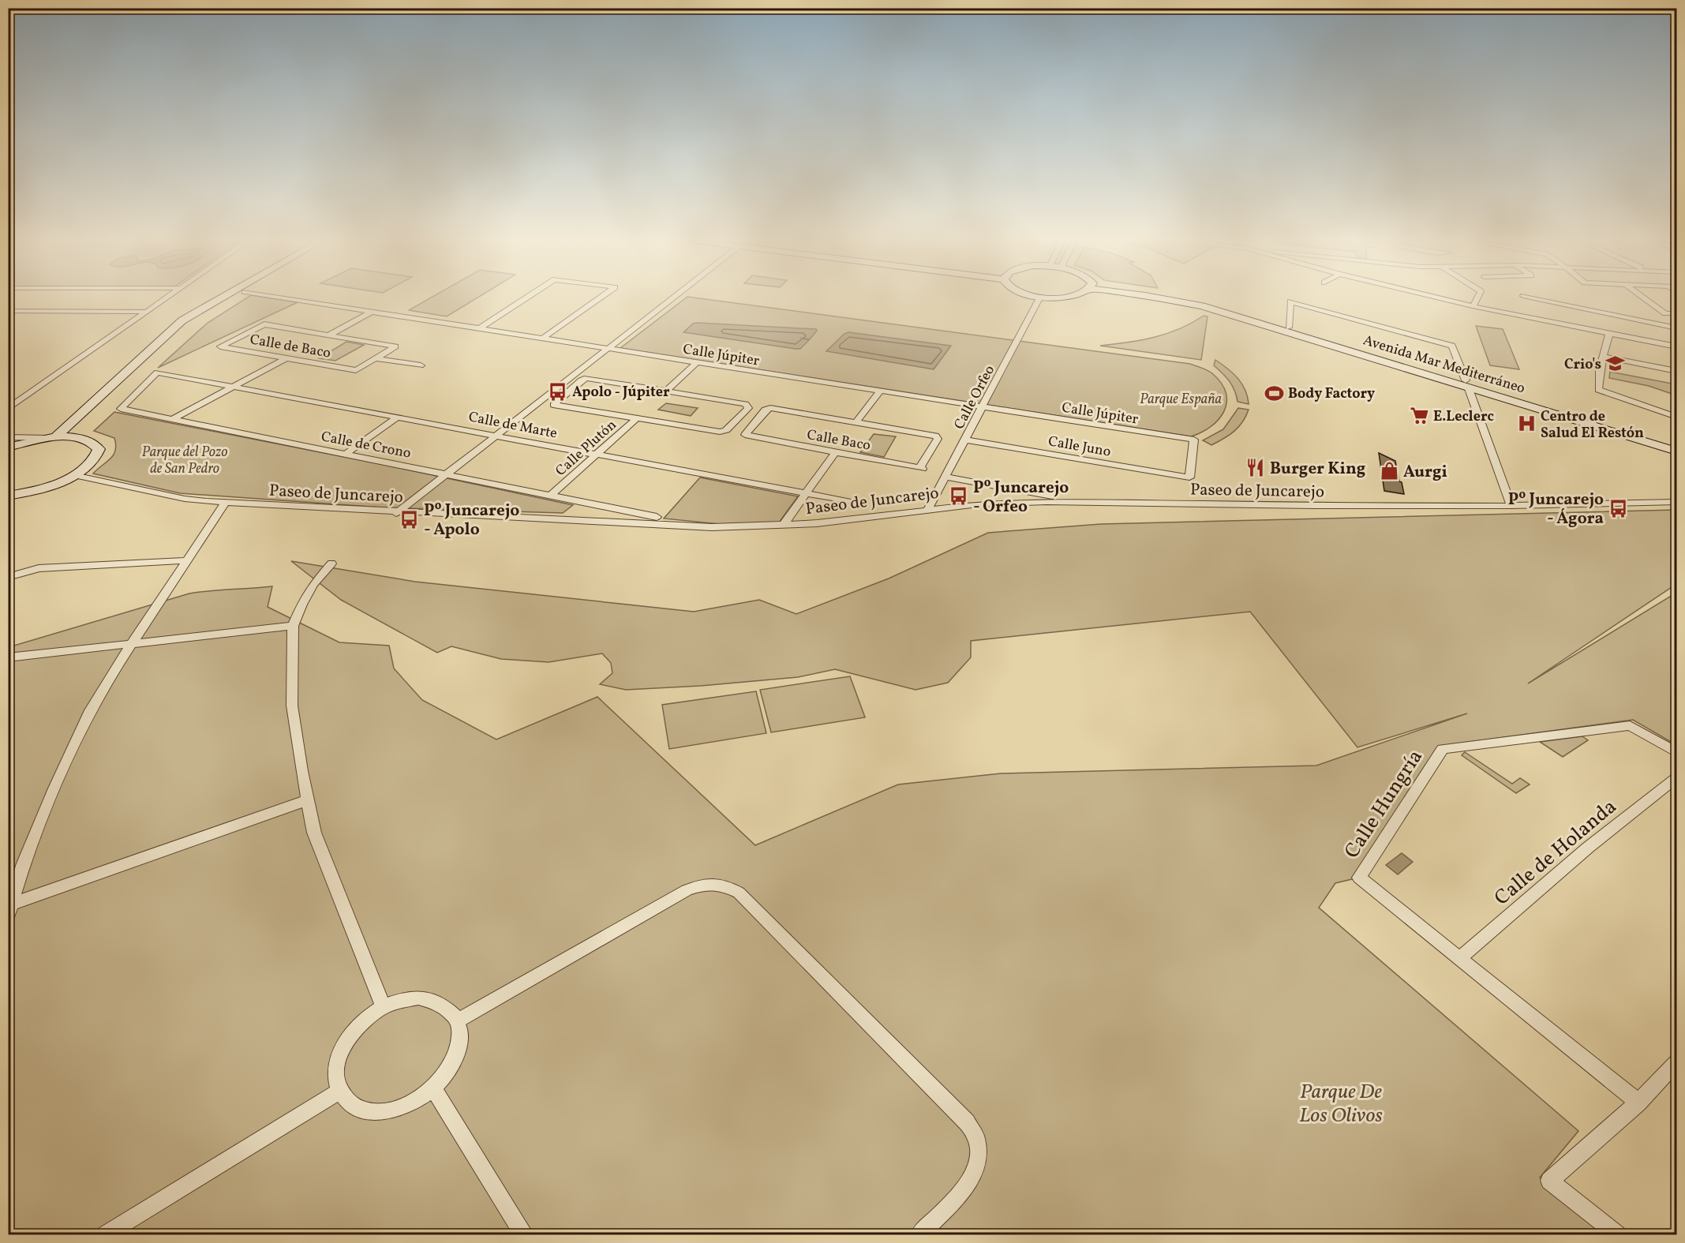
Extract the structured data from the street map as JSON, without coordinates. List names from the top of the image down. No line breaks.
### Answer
{"streets":{"street":["Calle de Baco","Calle Júpiter","Avenida Mar Mediterráneo","Calle Orfeo","Calle de Marte","Calle Baco","Calle de Crono","Calle Juno","Calle Plutón","Paseo de Juncarejo","Calle Hungría","Calle de Holanda"]},"crossings":[["Calle Júpiter","Calle Orfeo"],["Calle Júpiter","Calle Juno"],["Calle Orfeo","Calle Baco"],["Calle Orfeo","Calle Juno"],["Calle Orfeo","Paseo de Juncarejo"],["Calle de Marte","Calle de Crono"],["Calle de Marte","Calle Plutón"],["Calle de Crono","Calle Plutón"],["Calle Hungría","Calle de Holanda"]],"parks":["Parque España","Parque del Pozo de San Pedro","Parque De Los Olivos"],"places":{"school or university":["Crio's"],"bus stop":["Apolo - Júpiter","Pº Juncarejo - Orfeo","Pº Juncarejo - Ágora","Pº Juncarejo - Apolo"],"sports":["Body Factory"],"supermarket":["E.Leclerc"],"hospital":["Centro de Salud El Restón"],"restaurant":["Burger King"],"shop":["Aurgi"]}}
